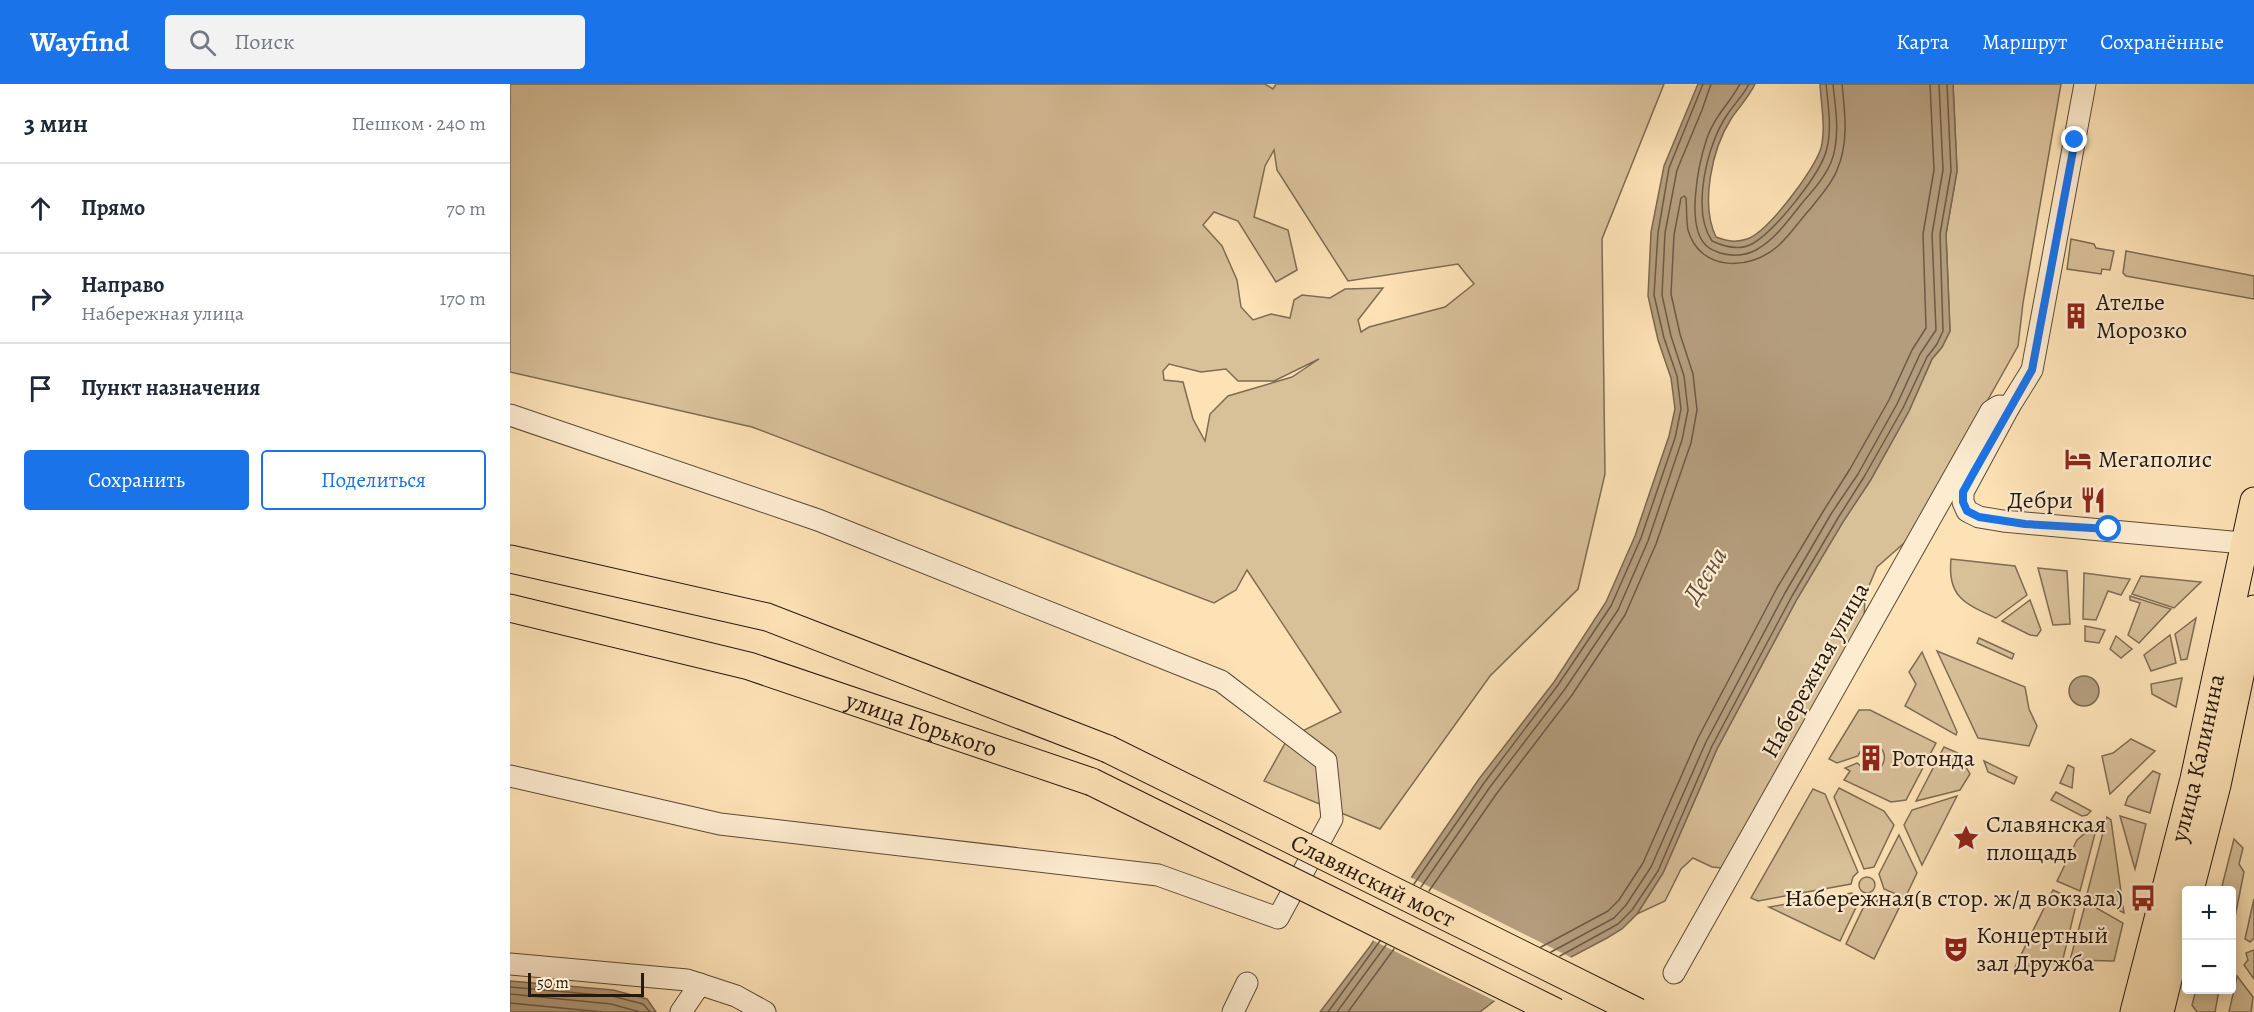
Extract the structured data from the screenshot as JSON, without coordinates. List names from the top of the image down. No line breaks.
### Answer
{"streets":{"main road":["улица Горького","улица Калинина","Славянский мост"],"street":["Набережная улица"]},"crossings":[["улица Горького","Славянский мост"]],"water":["Десна"],"places":{"building":["Ателье Морозко","Ротонда"],"hotel":["Мегаполис"],"restaurant":["Дебри"],"place":["Славянская площадь"],"bus stop":["Набережная(в стор. ж/д вокзала)"],"theatre":["Концертный зал Дружба"]},"scale_bar":"50 m","page":{"header":"Wayfind","search":"Поиск","nav":["Карта","Маршрут","Сохранённые"],"heading":["3 мин","Пешком · 240 m"],"list":[["Прямо","70 m"],["Направо","Набережная улица","170 m"],"Пункт назначения"],"buttons":["Сохранить","Поделиться"],"map_buttons":["+","−"],"scale":"50 m"}}
